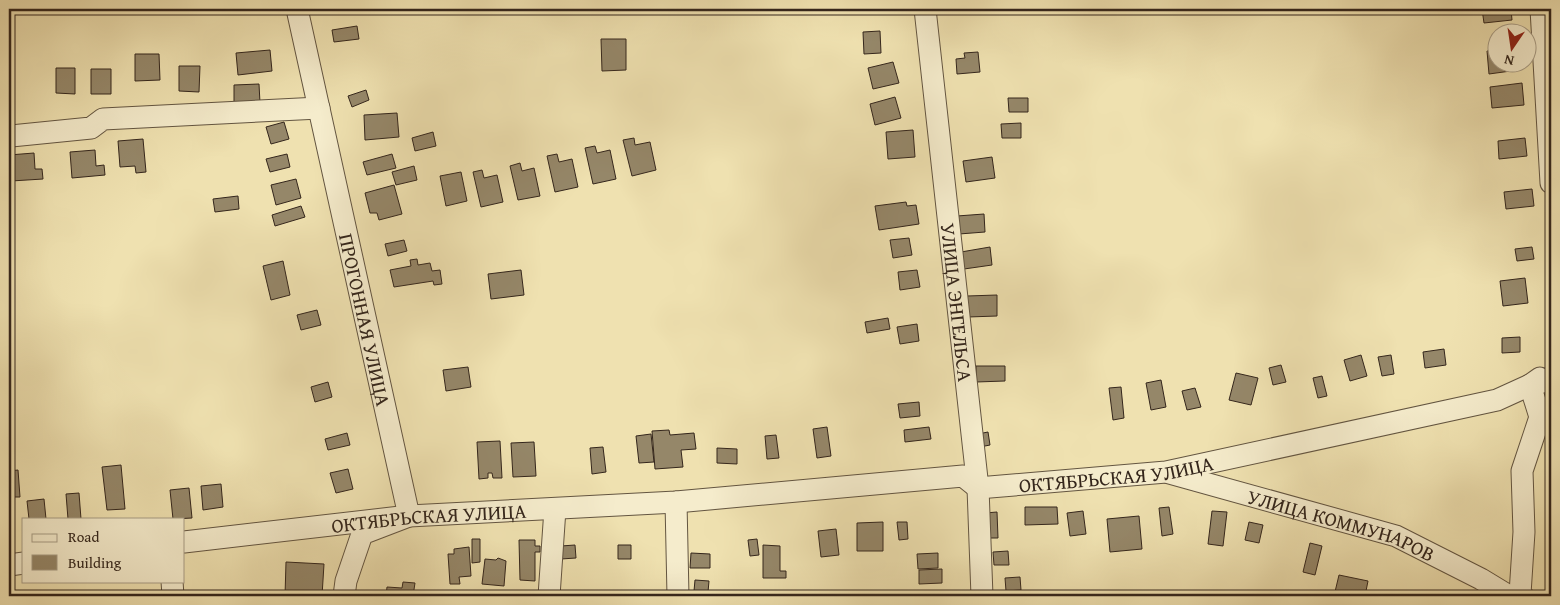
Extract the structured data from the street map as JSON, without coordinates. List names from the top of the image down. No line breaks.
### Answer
{"streets":{"street":["УЛИЦА ЭНГЕЛЬСА","ПРОГОННАЯ УЛИЦА","ОКТЯБРЬСКАЯ УЛИЦА","УЛИЦА КОММУНАРОВ"]},"crossings":[["УЛИЦА ЭНГЕЛЬСА","ОКТЯБРЬСКАЯ УЛИЦА"],["ПРОГОННАЯ УЛИЦА","ОКТЯБРЬСКАЯ УЛИЦА"],["ОКТЯБРЬСКАЯ УЛИЦА","УЛИЦА КОММУНАРОВ"]],"legend":["Road","Building"],"north":"bottom"}
